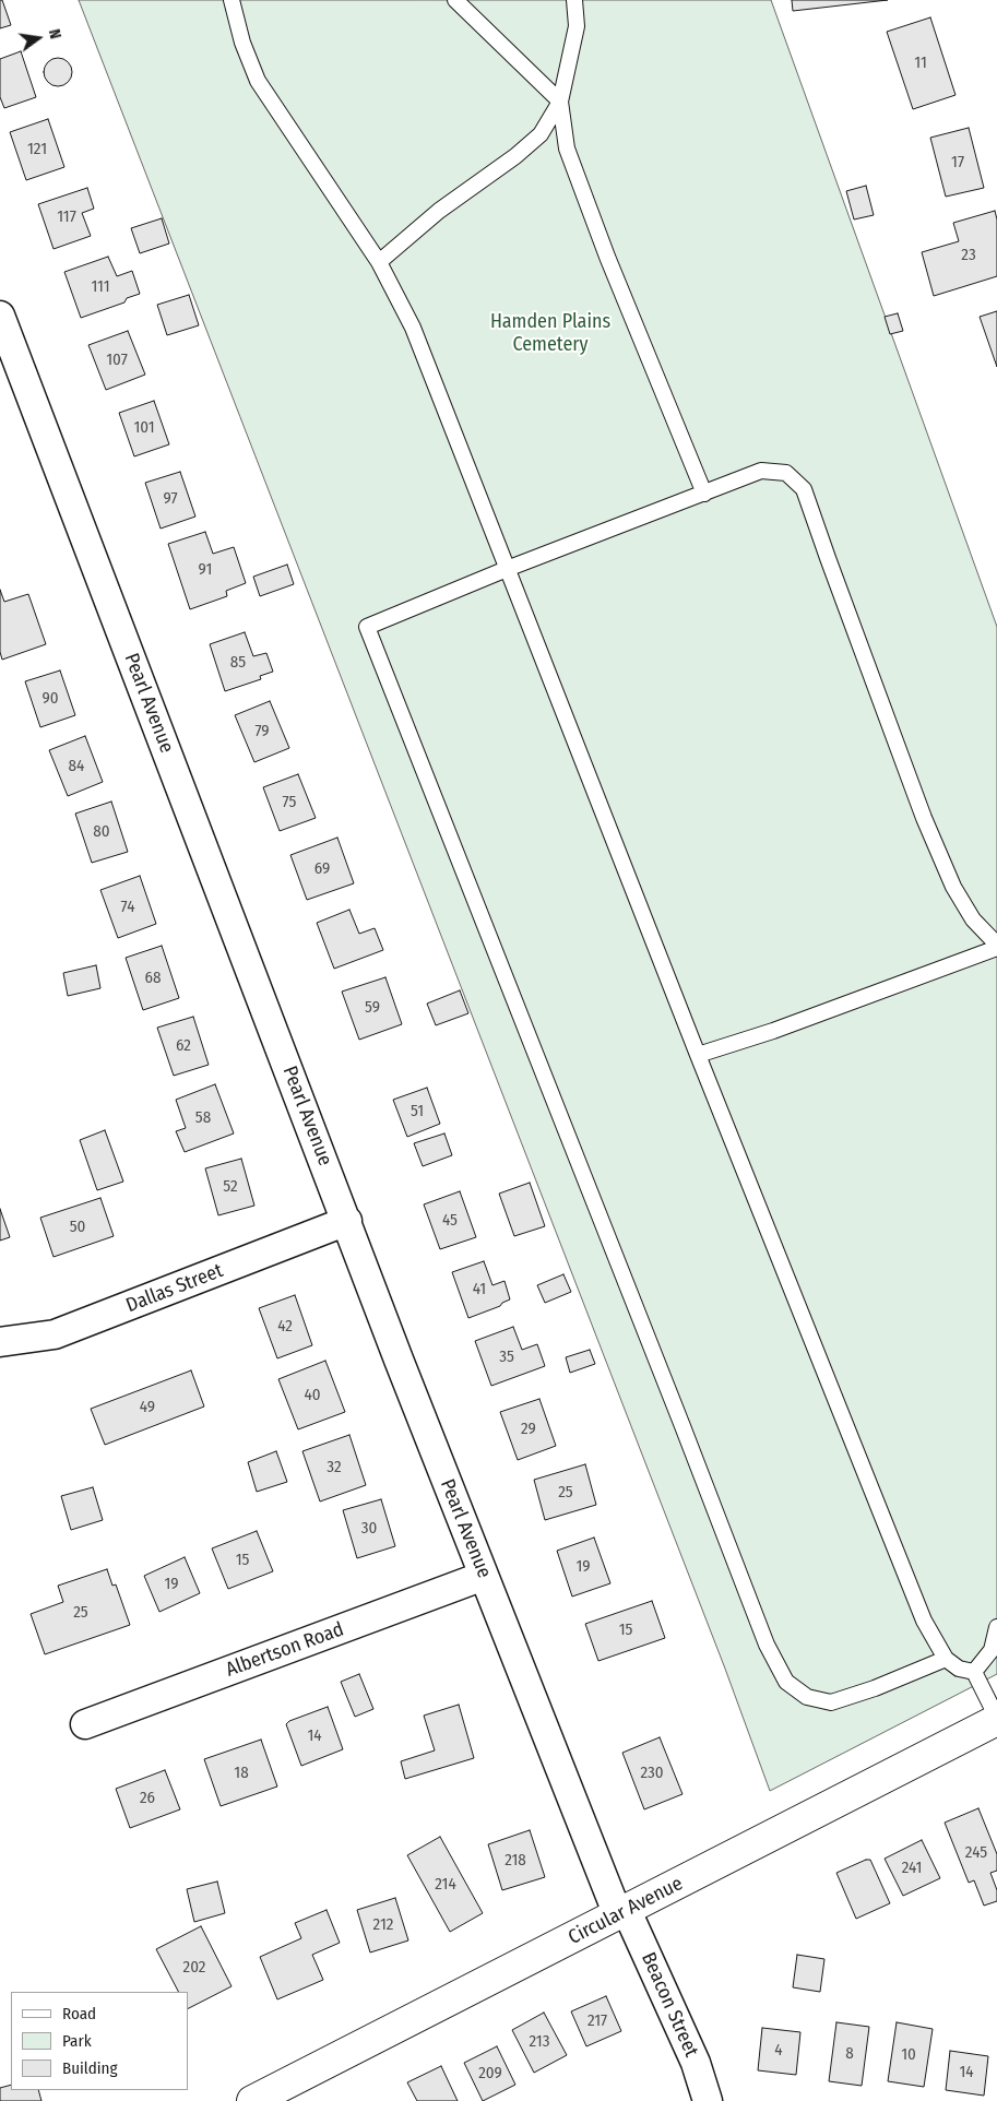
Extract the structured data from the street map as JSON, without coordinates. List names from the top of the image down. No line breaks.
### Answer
{"streets":{"main road":["Circular Avenue"],"street":["Pearl Avenue","Dallas Street","Albertson Road","Beacon Street"]},"crossings":[["Pearl Avenue","Dallas Street"],["Pearl Avenue","Albertson Road"],["Pearl Avenue","Circular Avenue"],["Pearl Avenue","Beacon Street"],["Circular Avenue","Beacon Street"]],"parks":["Hamden Plains Cemetery"],"house_numbers":["11","121","17","117","23","111","107","101","97","91","85","90","79","84","75","80","69","74","68","59","62","51","58","52","45","50","41","42","35","40","49","29","32","25","30","15","19","19","25","15","14","18","230","26","245","218","241","214","212","202","217","213","4","8","10","14","209"],"legend":["Road","Park","Building"],"north":"right"}
